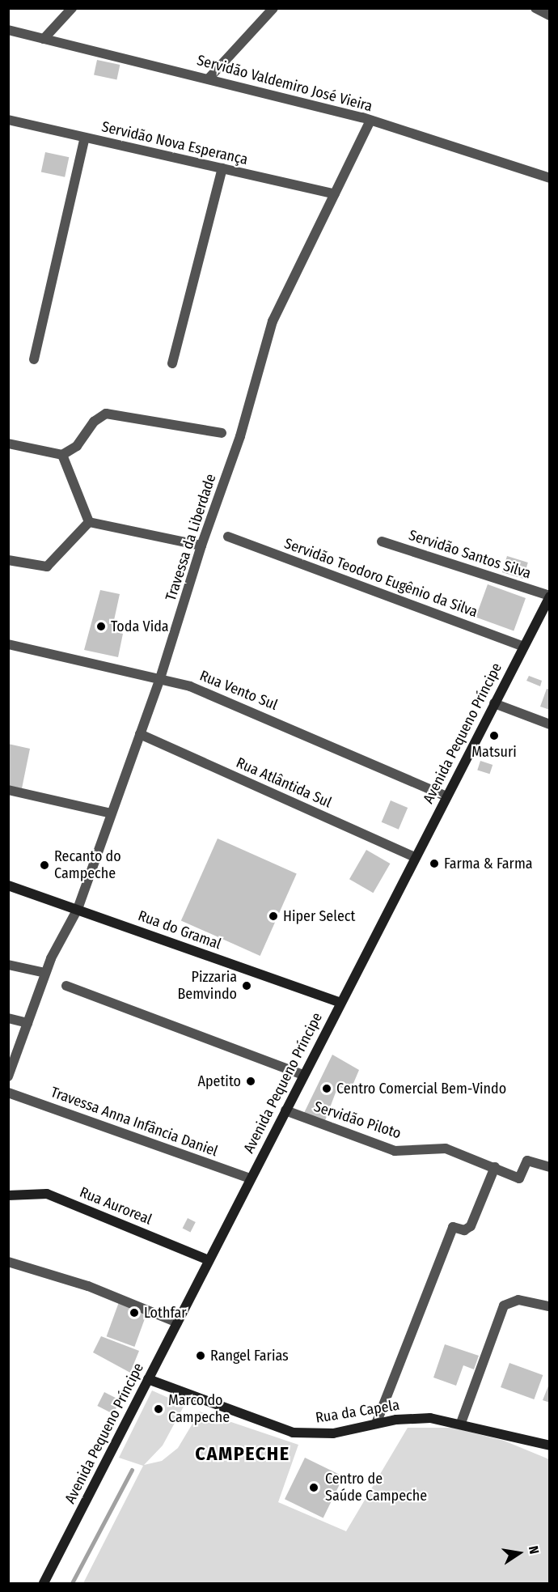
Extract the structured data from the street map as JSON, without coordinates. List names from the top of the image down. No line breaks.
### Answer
{"streets":{"main road":["Avenida Pequeno Príncipe","Rua do Gramal","Rua Auroreal","Rua da Capela"],"street":["Servidão Valdemiro José Vieira","Servidão Nova Esperança","Travessa da Liberdade","Servidão Santos Silva","Servidão Teodoro Eugênio da Silva","Rua Vento Sul","Rua Atlântida Sul","Servidão Piloto","Travessa Anna Infância Daniel"]},"crossings":[["Servidão Valdemiro José Vieira","Travessa da Liberdade"],["Servidão Nova Esperança","Travessa da Liberdade"],["Travessa da Liberdade","Rua Vento Sul"],["Travessa da Liberdade","Rua Atlântida Sul"],["Travessa da Liberdade","Rua do Gramal"],["Servidão Santos Silva","Avenida Pequeno Príncipe"],["Servidão Teodoro Eugênio da Silva","Avenida Pequeno Príncipe"],["Rua Vento Sul","Avenida Pequeno Príncipe"],["Avenida Pequeno Príncipe","Rua Atlântida Sul"],["Avenida Pequeno Príncipe","Rua do Gramal"],["Avenida Pequeno Príncipe","Servidão Piloto"],["Avenida Pequeno Príncipe","Travessa Anna Infância Daniel"],["Avenida Pequeno Príncipe","Rua Auroreal"],["Avenida Pequeno Príncipe","Rua da Capela"]],"districts":["CAMPECHE"],"places":["Toda Vida","Matsuri","Farma & Farma","Recanto do Campeche","Hiper Select","Pizzaria Bemvindo","Apetito","Centro Comercial Bem-Vindo","Lothfar","Rangel Farias","Marco do Campeche","Centro de Saúde Campeche"],"north":"right"}
